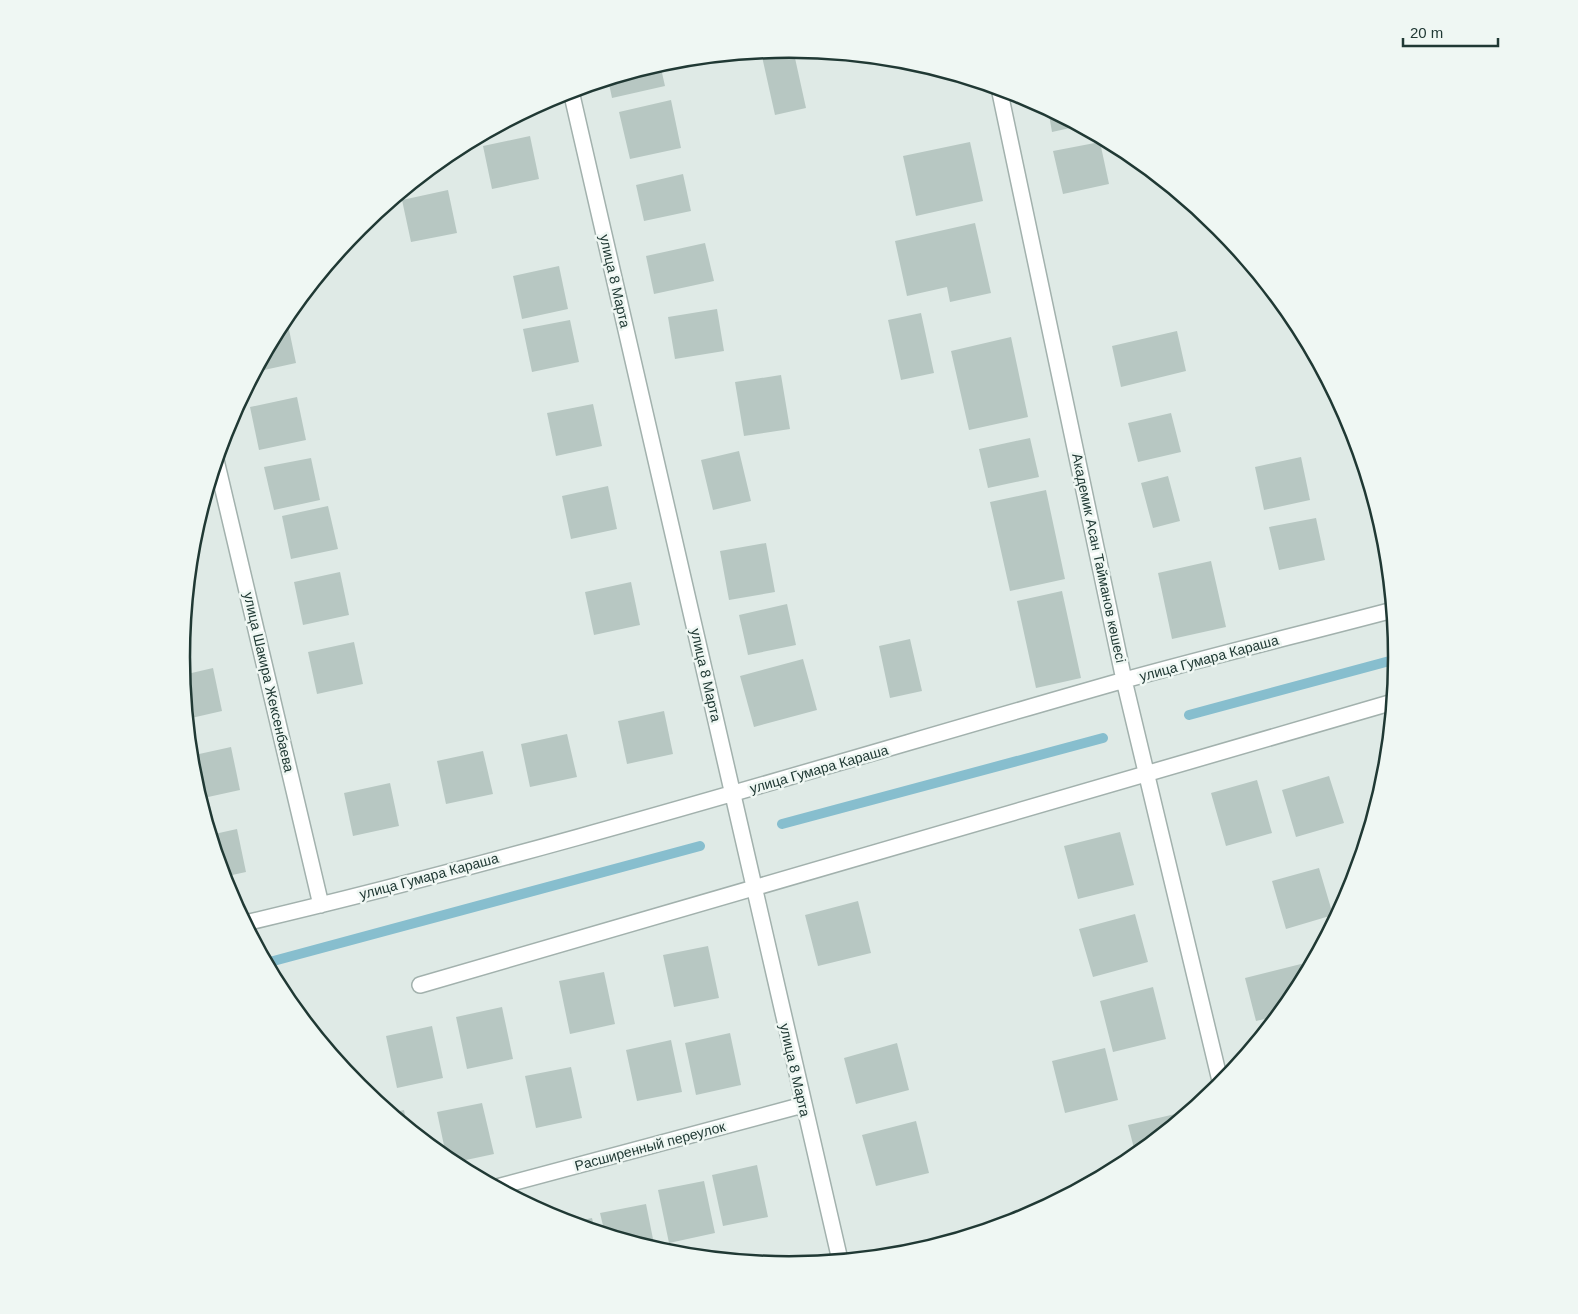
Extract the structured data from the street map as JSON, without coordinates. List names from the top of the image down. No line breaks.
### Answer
{"streets":{"street":["улица 8 Марта","Академик Асан Тайманов көшесі","улица Гумара Караша","улица Шакира Жексенбаева","Расширенный переулок"]},"crossings":[["улица 8 Марта","улица Гумара Караша"],["улица 8 Марта","Расширенный переулок"],["Академик Асан Тайманов көшесі","улица Гумара Караша"],["улица Гумара Караша","улица Шакира Жексенбаева"]],"scale_bar":"20 m"}
